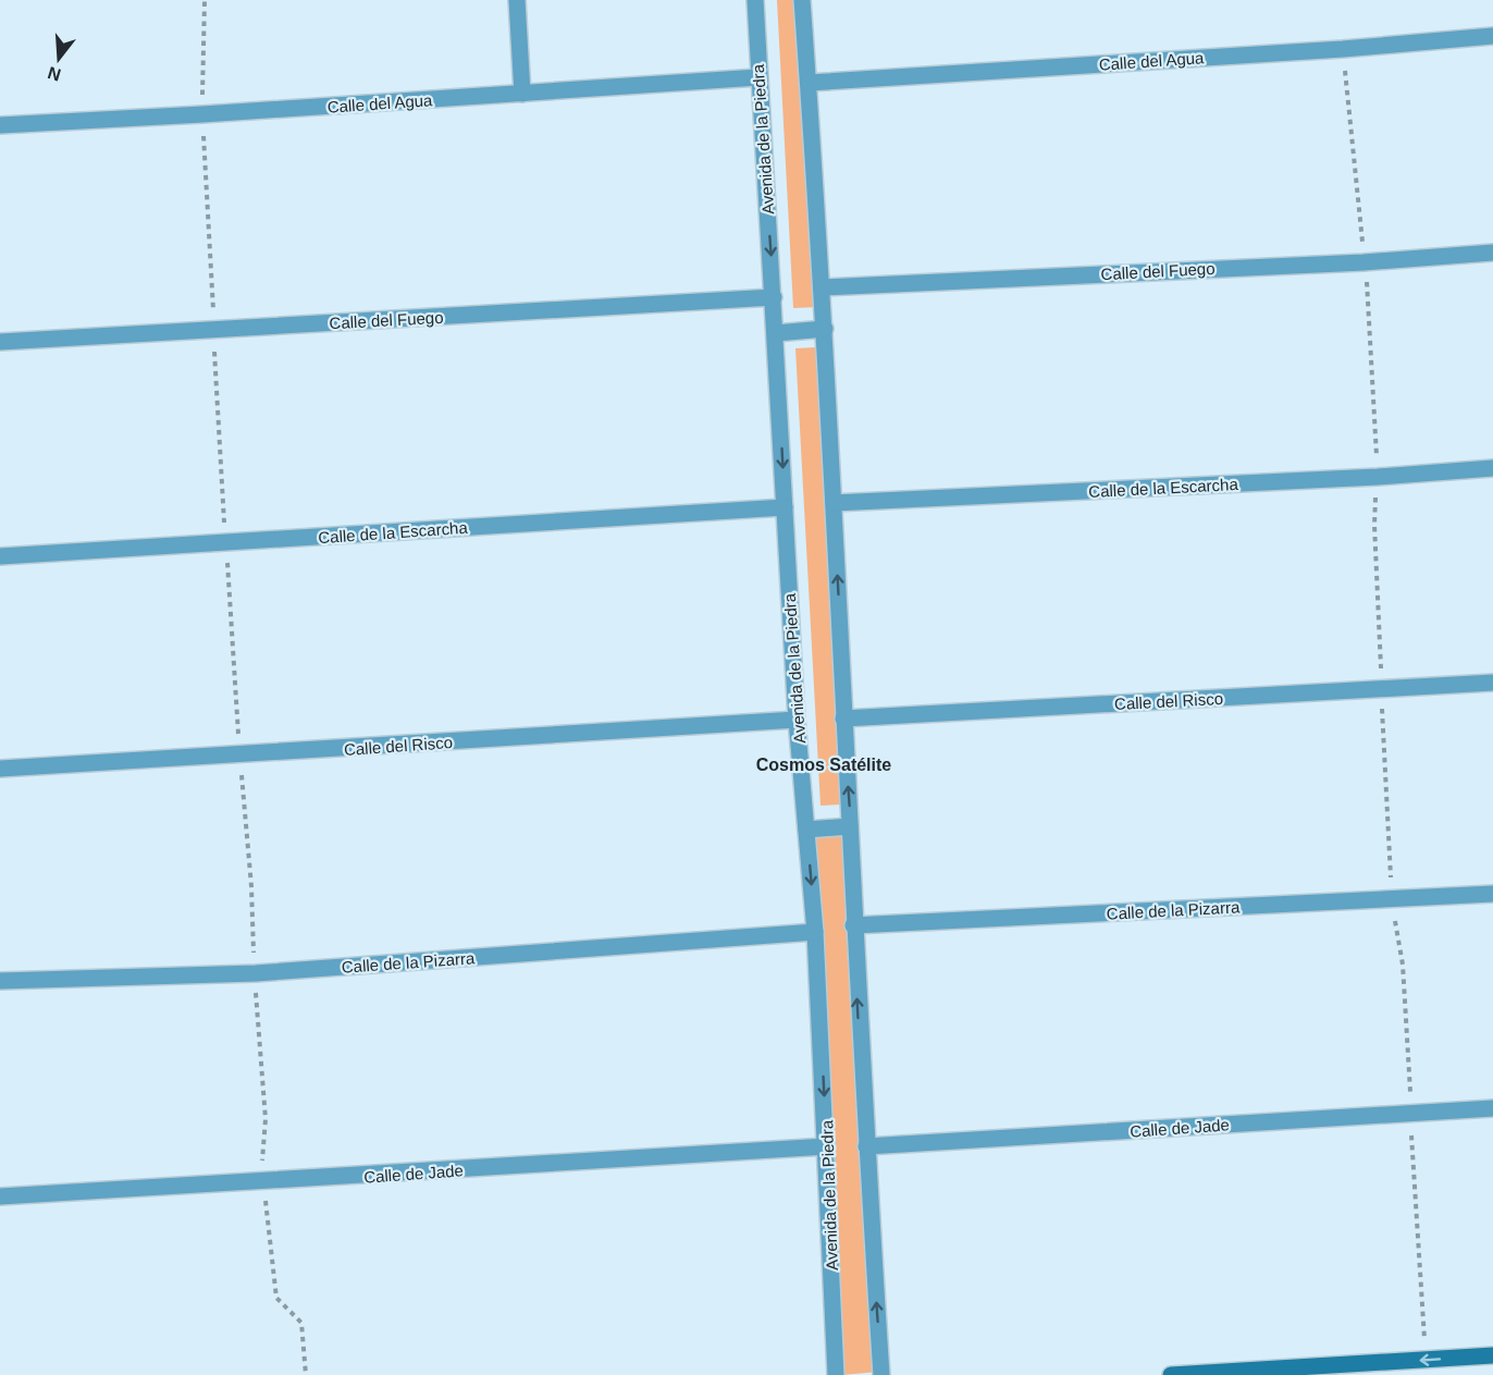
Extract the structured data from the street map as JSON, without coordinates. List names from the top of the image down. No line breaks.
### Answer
{"streets":{"street":["Calle del Agua","Avenida de la Piedra","Calle del Fuego","Calle de la Escarcha","Calle del Risco","Calle de la Pizarra","Calle de Jade"]},"crossings":[["Calle del Agua","Avenida de la Piedra"],["Avenida de la Piedra","Calle del Fuego"],["Avenida de la Piedra","Calle de la Escarcha"],["Avenida de la Piedra","Calle del Risco"],["Avenida de la Piedra","Calle de la Pizarra"],["Avenida de la Piedra","Calle de Jade"]],"districts":["Cosmos Satélite"],"north":"bottom"}
